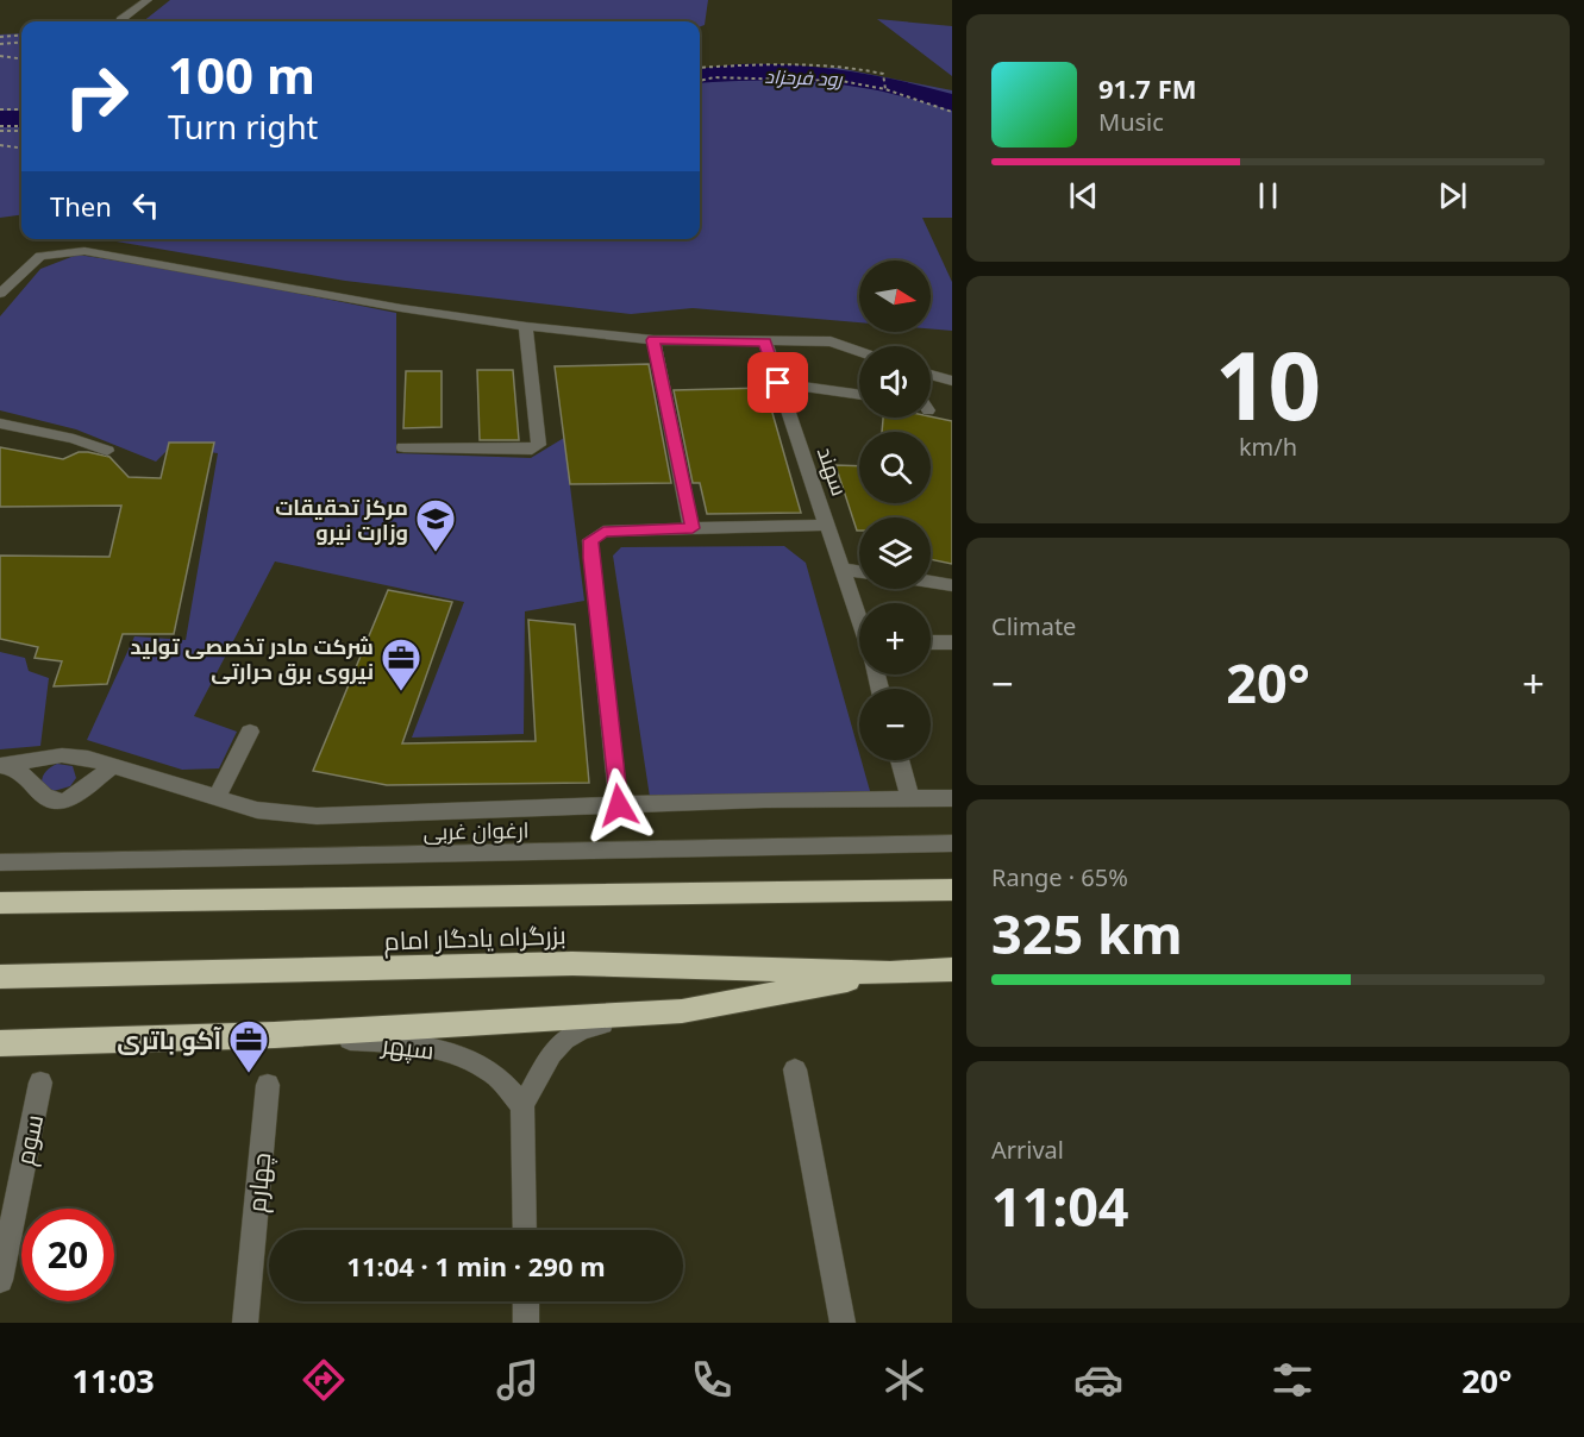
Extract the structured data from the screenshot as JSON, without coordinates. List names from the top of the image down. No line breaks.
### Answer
{"streets":{"highway":["بزرگراه یادگار امام"],"street":["سهند","ارغوان غربی","سپهر","سوم","چهارم"]},"water":["رود فرحزاد"],"places":{"school or university":["مرکز تحقیقات وزارت نیرو"],"office":["شرکت مادر تخصصی تولید نیروی برق حرارتی","آکو باتری"]},"north":"right","page":{"turn":["100 m","Turn right"],"song":["91.7 FM","Music"],"then":"Then","map_buttons":["+","−"],"tile":[["10","km/h"],"Climate",["Range · 65%","325 km"],["Arrival","11:04"]],"heat":["−","20°","+"],"limit":"20","trip":"11:04 · 1 min · 290 m","tabs":["11:03","20°"]}}
